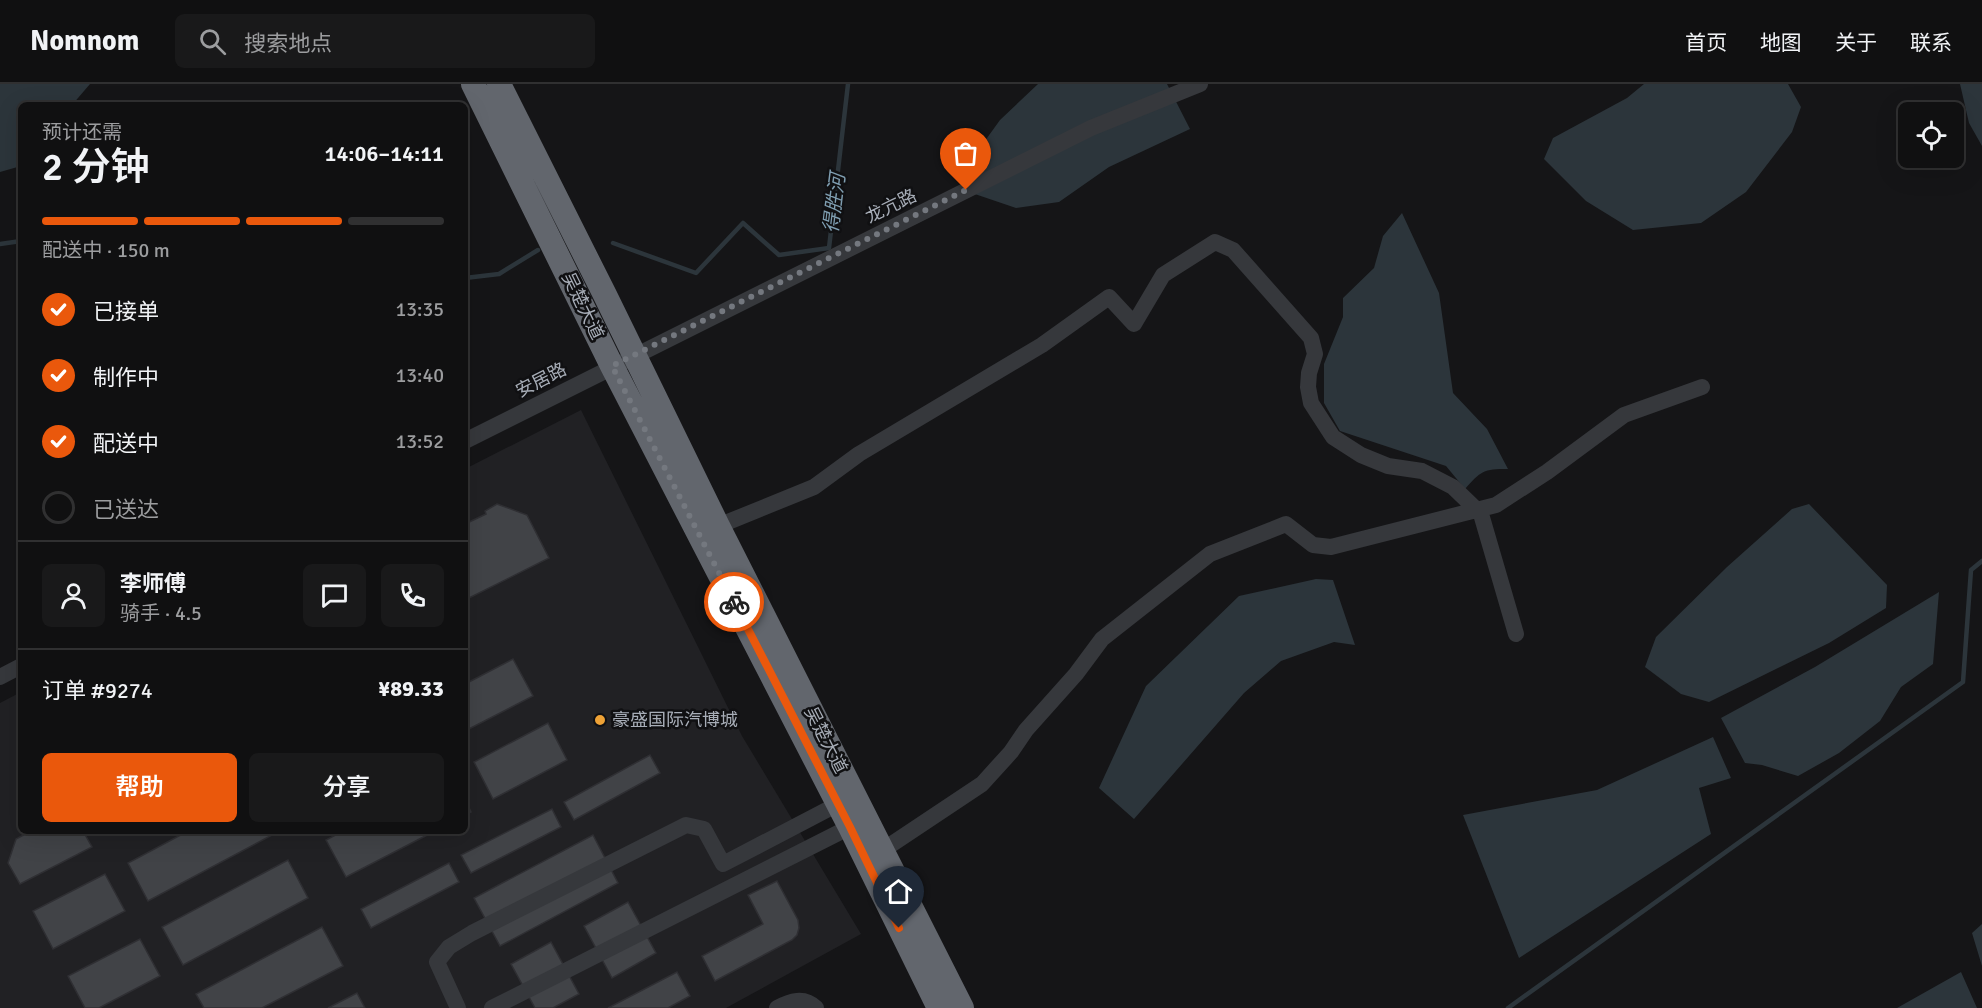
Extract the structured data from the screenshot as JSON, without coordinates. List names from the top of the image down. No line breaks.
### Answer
{"streets":{"highway":["吴楚大道"],"street":["龙亢路","安居路"]},"crossings":[["龙亢路","吴楚大道"],["龙亢路","安居路"],["吴楚大道","安居路"]],"water":["得胜河"],"places":["豪盛国际汽博城"],"page":{"header":"Nomnom","search":"搜索地点","nav":["首页","地图","关于","联系"],"heading":["2 分钟","预计还需","14:06–14:11"],"panel":["李师傅","骑手 · 4.5","订单 #9274","¥89.33"],"bar":"配送中 · 150 m","list":[["已接单","13:35"],["制作中","13:40"],["配送中","13:52"],"已送达"],"buttons":["帮助","分享"]}}
